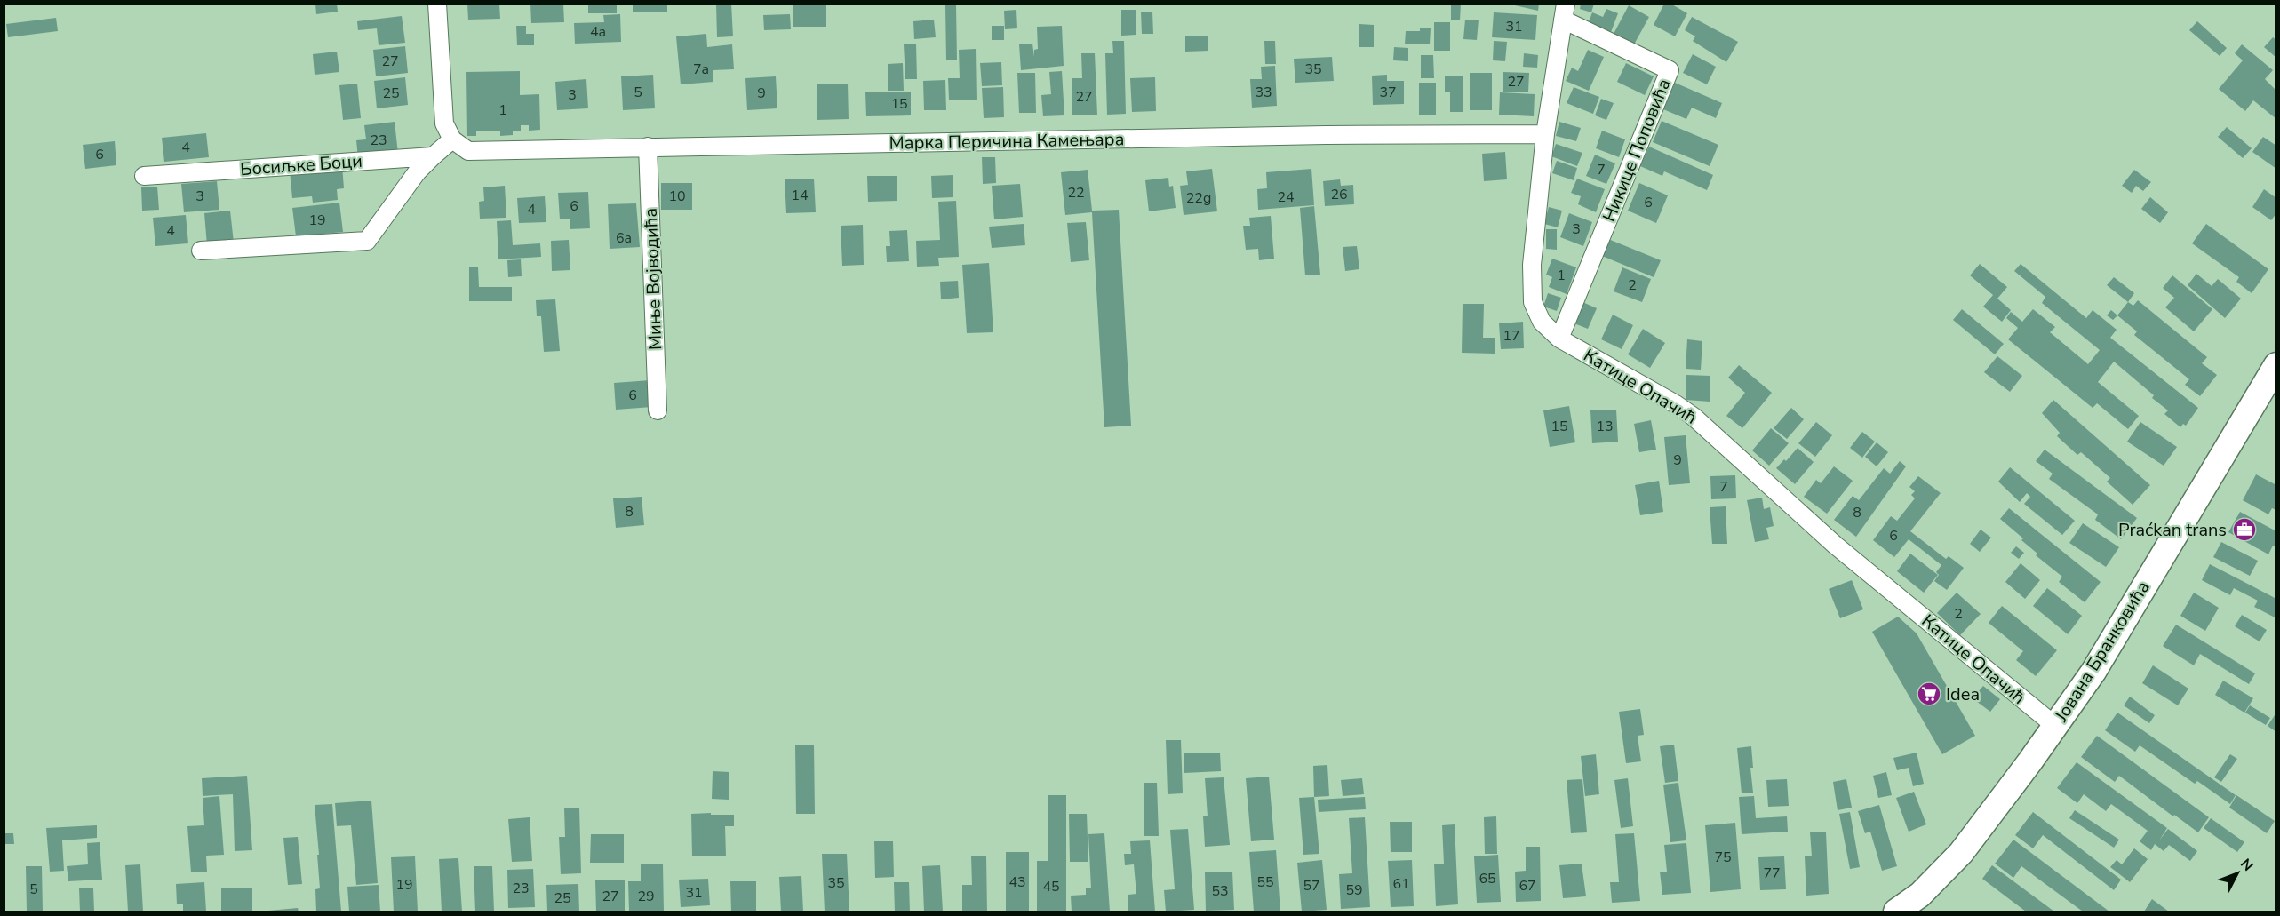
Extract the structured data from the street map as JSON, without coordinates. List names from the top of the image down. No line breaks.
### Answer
{"streets":{"main road":["Јована Бранковића"],"street":["Марка Перичина Камењара","Никице Поповића","Босиљке Боци","Миње Војводића","Катице Опачић"]},"crossings":[["Марка Перичина Камењара","Миње Војводића"],["Марка Перичина Камењара","Катице Опачић"],["Никице Поповића","Катице Опачић"],["Катице Опачић","Јована Бранковића"]],"places":{"office":["Praćkan trans"],"supermarket":["Idea"]},"house_numbers":["31","4a","27","7a","35","27","5","33","37","25","9","3","27","15","1","23","4","6","7","22","26","14","3","10","24","22g","6","6","4","19","3","4","6a","1","2","17","6","15","13","9","7","8","8","6","2","75","77","65","43","55","35","61","19","57","67","45","23","5","59","53","31","27","29","25"],"north":"top right"}
